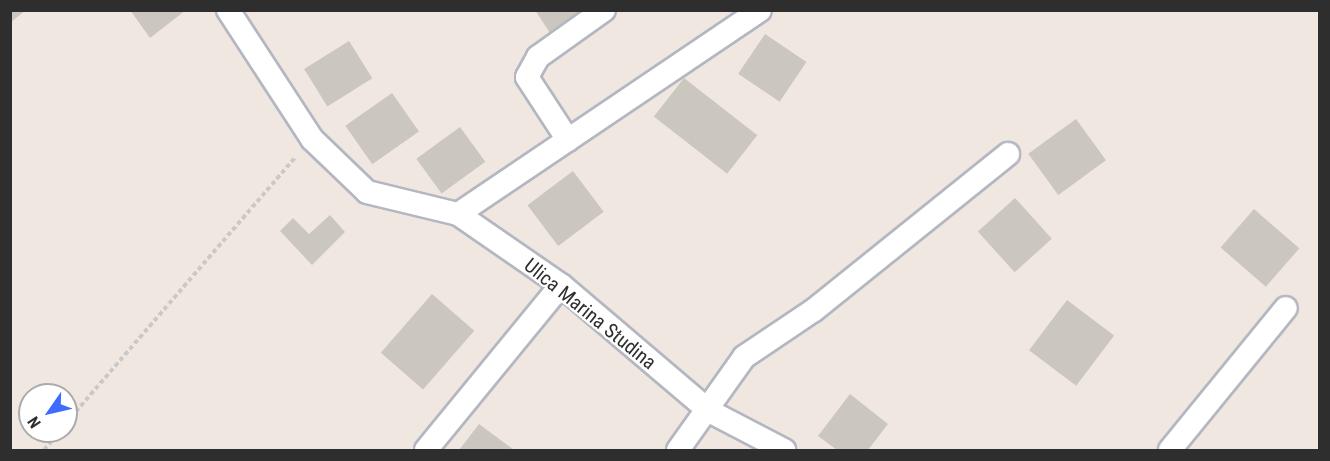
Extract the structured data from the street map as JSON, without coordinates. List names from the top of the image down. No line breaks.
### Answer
{"streets":{"street":["Ulica Marina Studina"]},"north":"bottom left"}
